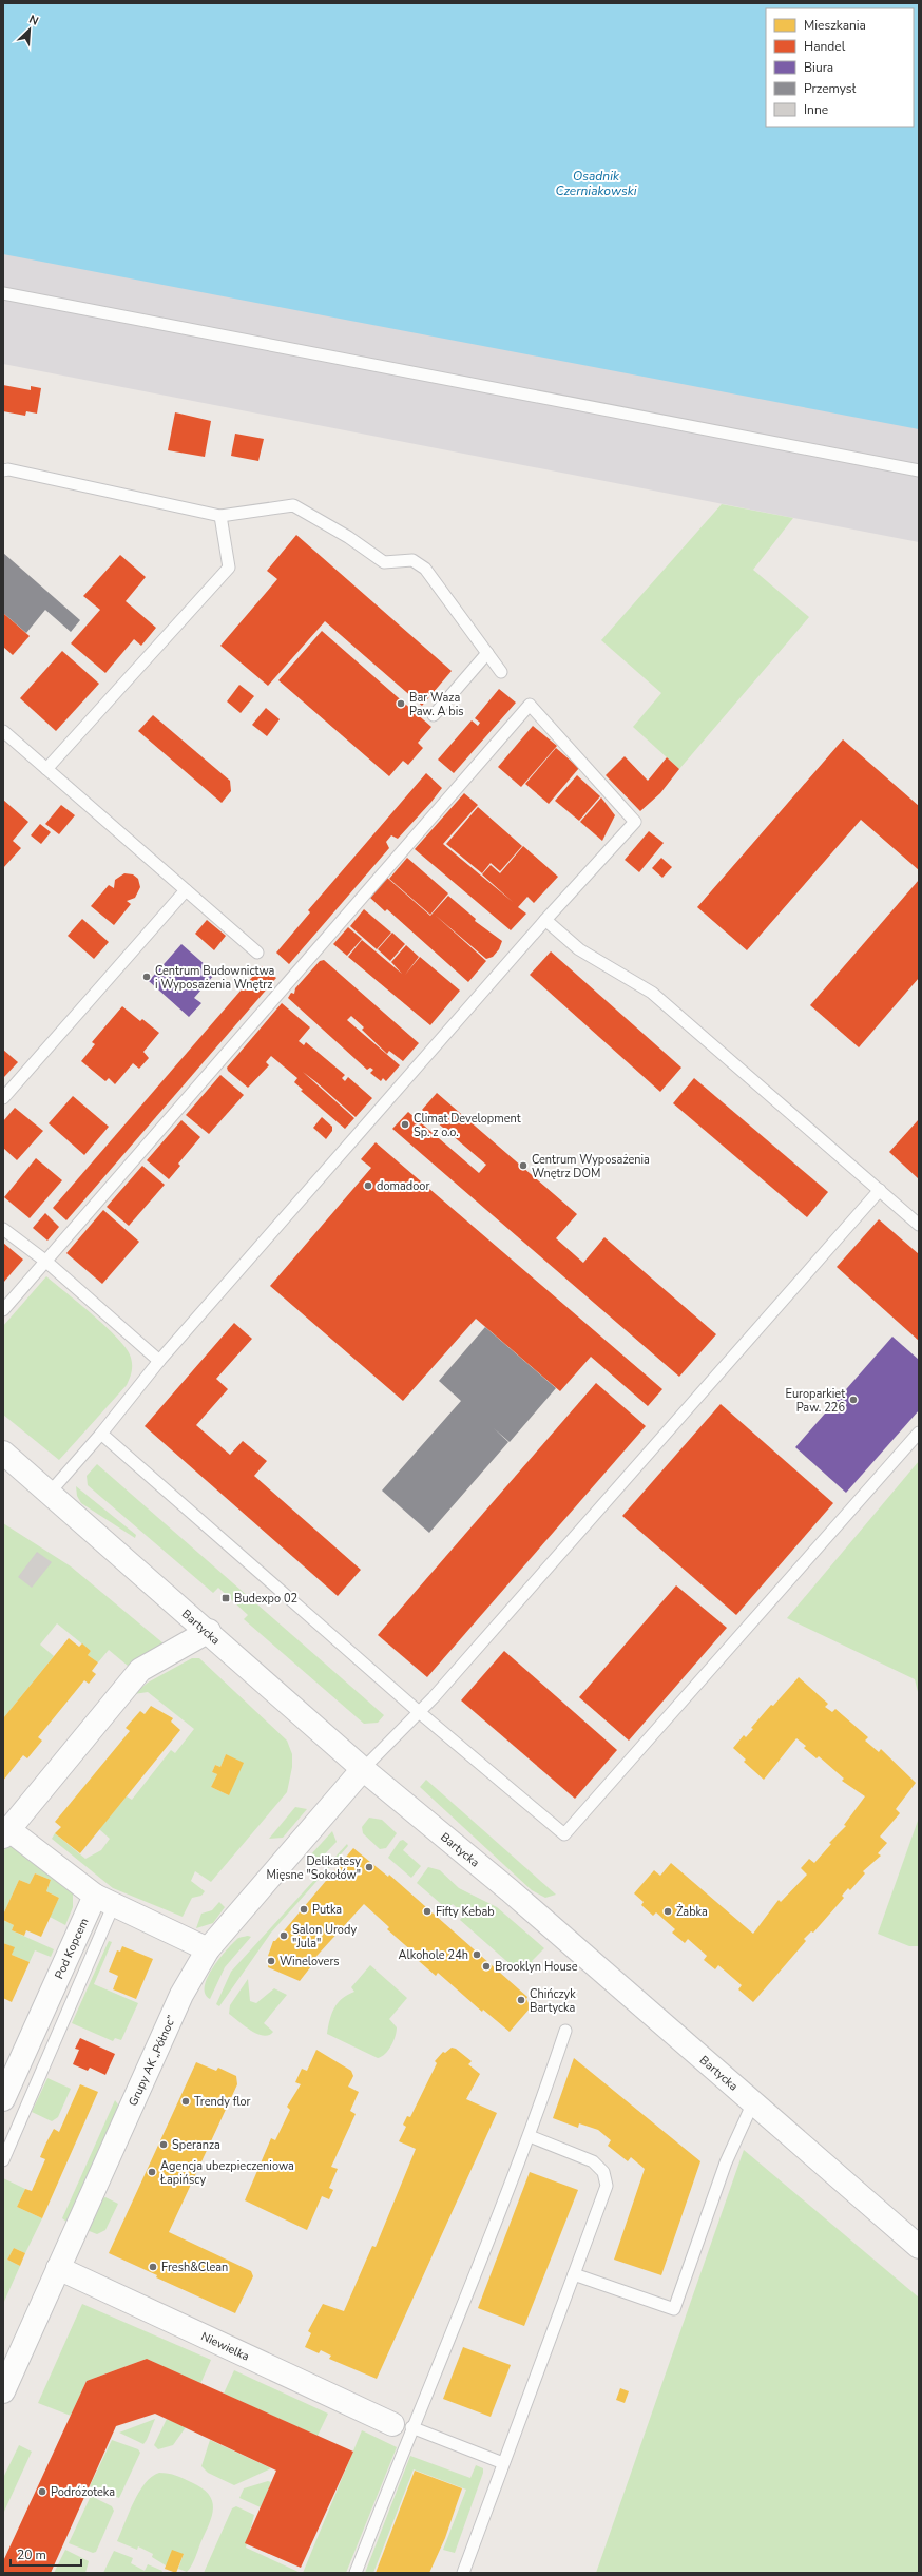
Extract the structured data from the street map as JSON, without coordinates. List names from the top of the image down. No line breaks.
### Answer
{"streets":{"street":["Bartycka","Pod Kopcem","Grupy AK „Północ”","Niewielka"]},"crossings":[["Bartycka","Grupy AK „Północ”"],["Grupy AK „Północ”","Niewielka"]],"water":["Osadnik Czerniakowski"],"places":{"other":["Bar Waza Paw. A bis","Centrum Budownictwa i Wyposażenia Wnętrz","Climat Development Sp. z o.o.","Centrum Wyposażenia Wnętrz DOM","domadoor","Europarkiet Paw. 226","Delikatesy Mięsne \"Sokołów\"","Putka","Fifty Kebab","Żabka","Salon Urody \"Jula\"","Alkohole 24h","Winelovers","Brooklyn House","Chińczyk Bartycka","Trendy flor","Speranza","Agencja ubezpieczeniowa Łapińscy","Fresh&Clean","Podróżoteka"],"transit":["Budexpo 02"]},"legend":["Mieszkania","Handel","Biura","Przemysł","Inne"],"scale_bar":"20 m","north":"top right"}
